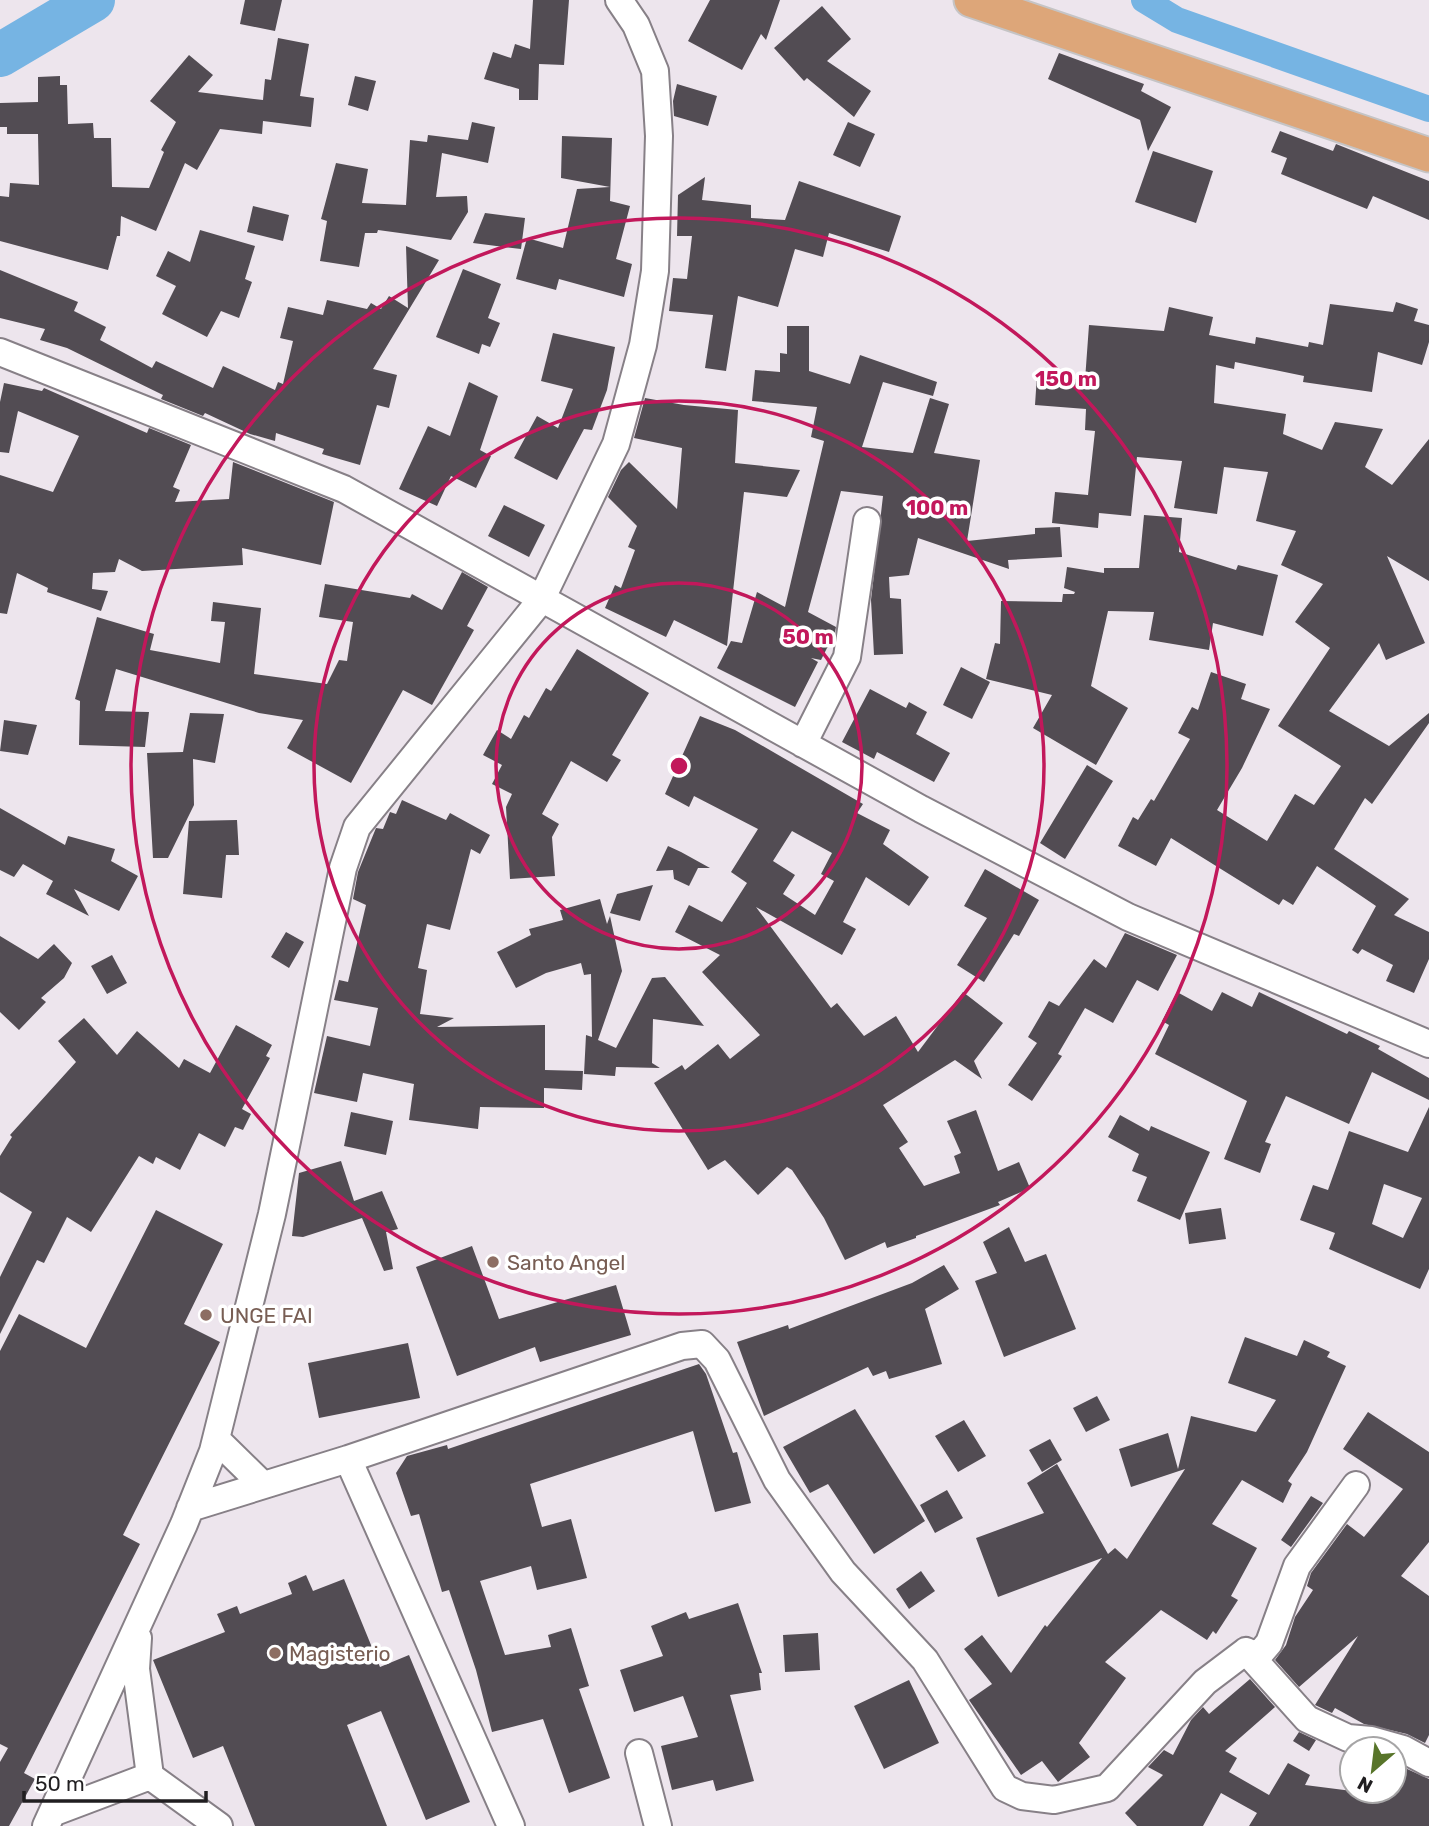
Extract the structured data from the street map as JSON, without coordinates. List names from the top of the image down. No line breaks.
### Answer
{"places":["Santo Angel","UNGE FAI","Magisterio"],"scale_bar":"50 m","north":"bottom left","rings":["150 m","100 m","50 m"]}
